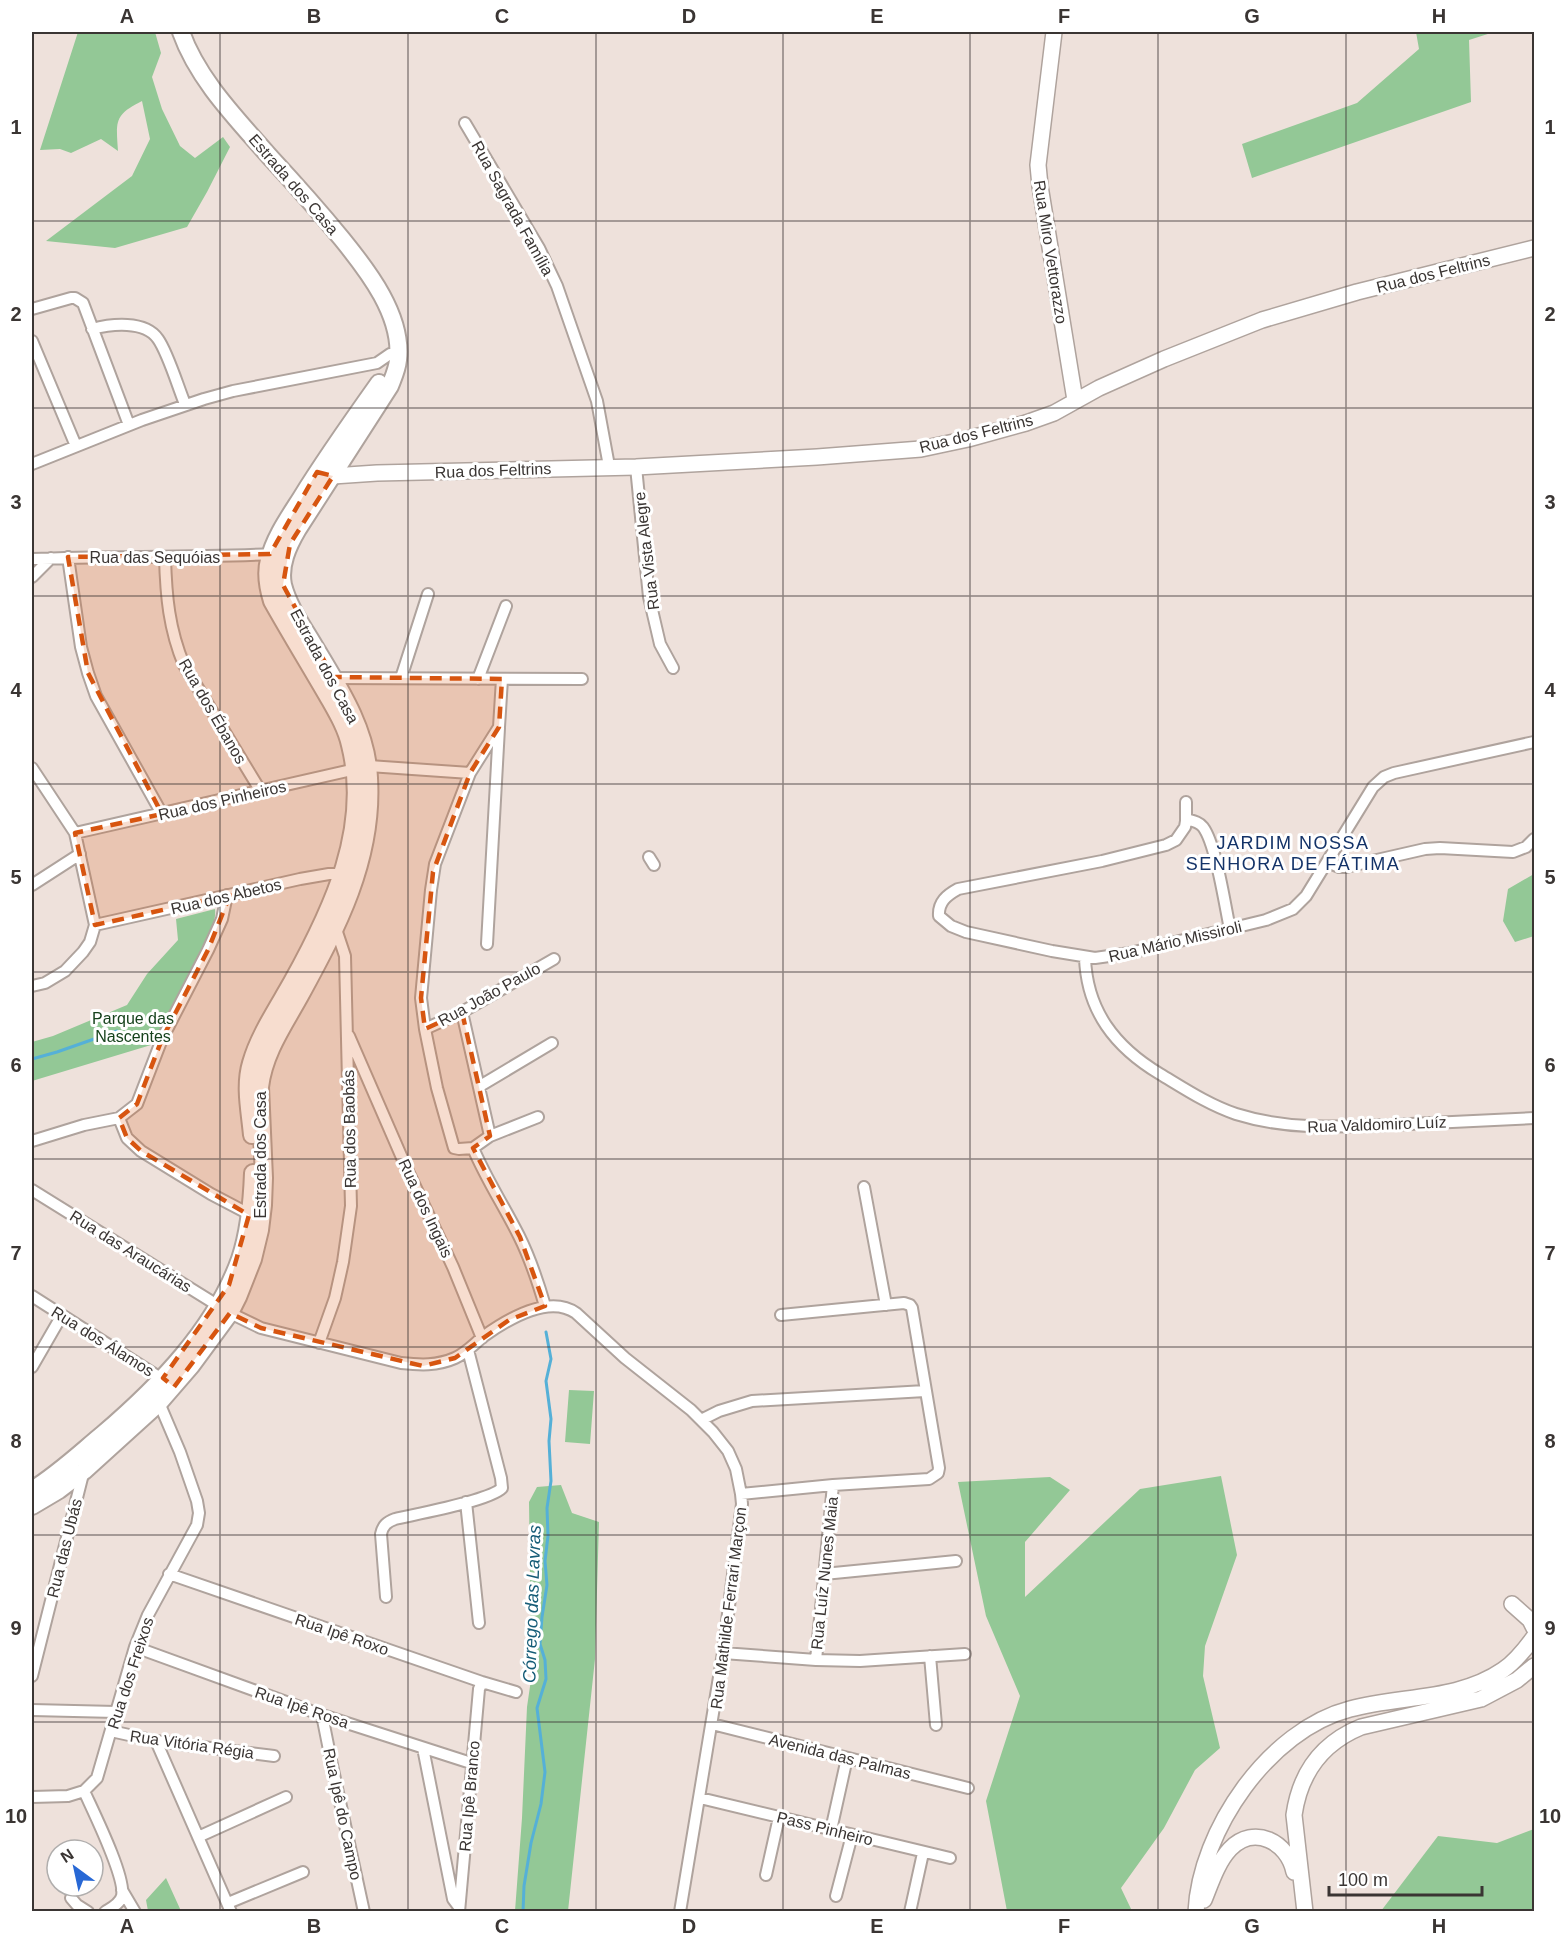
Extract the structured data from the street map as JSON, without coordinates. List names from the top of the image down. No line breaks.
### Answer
{"streets":{"main road":["Estrada dos Casa"],"street":["Rua Sagrada Família","Rua Miro Vettorazzo","Rua dos Feltrins","Rua Vista Alegre","Rua das Sequóias","Rua dos Ébanos","Rua dos Pinheiros","Rua dos Abetos","Rua Mário Missiroli","Rua João Paulo","Rua Valdomiro Luíz","Rua dos Baobás","Rua dos Ingais","Rua das Araucárias","Rua dos Álamos","Rua das Ubás","Rua Luíz Nunes Maia","Rua Mathilde Ferrari Marçon","Rua Ipê Roxo","Rua dos Freixos","Rua Ipê Rosa","Rua Vitória Régia","Avenida das Palmas","Rua Ipê Branco","Rua Ipê do Campo","Pass Pinheiro"]},"crossings":[["Estrada dos Casa","Rua dos Feltrins"],["Estrada dos Casa","Rua das Sequóias"],["Estrada dos Casa","Rua dos Pinheiros"],["Estrada dos Casa","Rua dos Abetos"],["Estrada dos Casa","Rua dos Baobás"],["Estrada dos Casa","Rua das Araucárias"],["Estrada dos Casa","Rua dos Álamos"],["Estrada dos Casa","Rua das Ubás"],["Estrada dos Casa","Rua dos Freixos"],["Rua Sagrada Família","Rua dos Feltrins"],["Rua Miro Vettorazzo","Rua dos Feltrins"],["Rua dos Feltrins","Rua Vista Alegre"],["Rua das Sequóias","Rua dos Ébanos"],["Rua dos Ébanos","Rua dos Pinheiros"],["Rua Mário Missiroli","Rua Valdomiro Luíz"],["Rua dos Baobás","Rua dos Ingais"],["Rua dos Álamos","Rua dos Freixos"],["Rua Mathilde Ferrari Marçon","Avenida das Palmas"],["Rua Mathilde Ferrari Marçon","Pass Pinheiro"],["Rua Ipê Roxo","Rua dos Freixos"],["Rua Ipê Roxo","Rua Ipê Branco"],["Rua dos Freixos","Rua Ipê Rosa"],["Rua dos Freixos","Rua Vitória Régia"],["Rua Ipê Rosa","Rua Ipê Branco"],["Rua Ipê Rosa","Rua Ipê do Campo"]],"districts":["JARDIM NOSSA SENHORA DE FÁTIMA"],"water":["Córrego das Lavras"],"parks":["Parque das Nascentes"],"scale_bar":"100 m","north":"top left","grid":{"columns":["A","B","C","D","E","F","G","H"],"rows":["1","2","3","4","5","6","7","8","9","10"]}}
